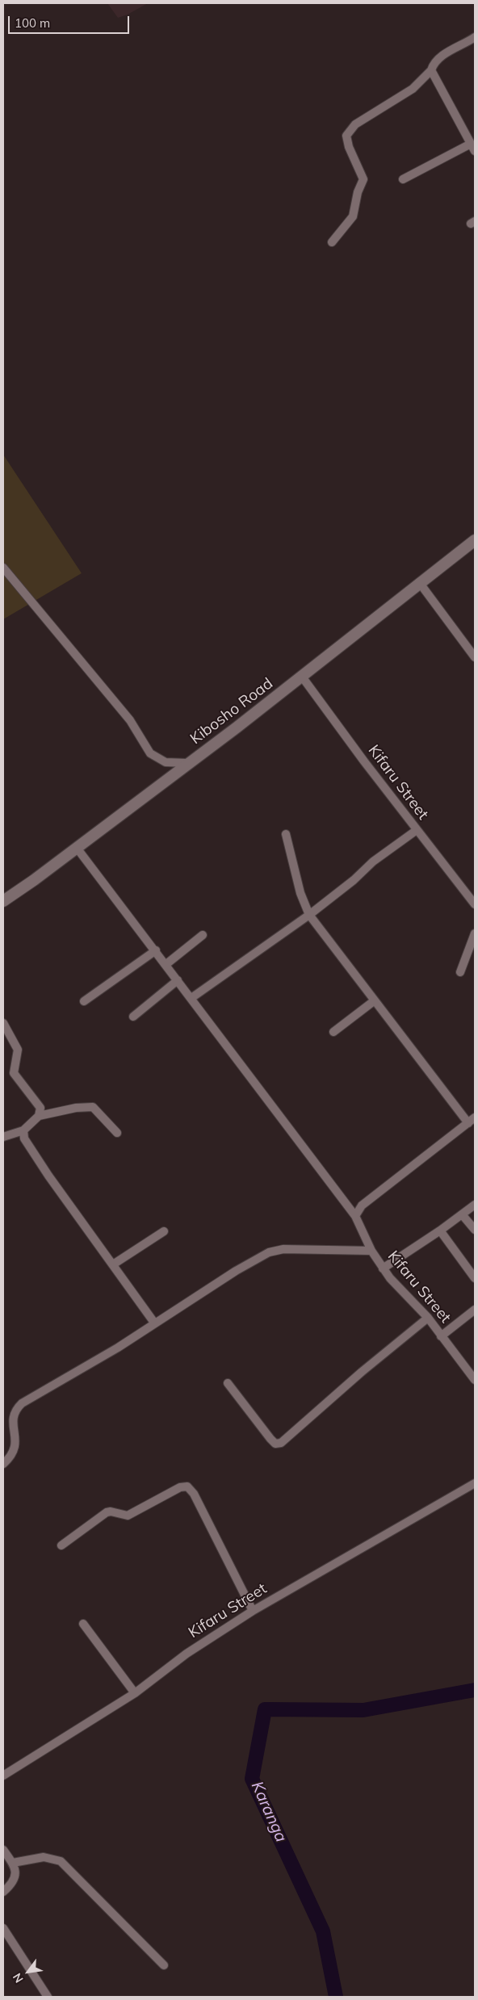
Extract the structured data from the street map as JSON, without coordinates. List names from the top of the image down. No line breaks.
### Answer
{"streets":{"main road":["Kibosho Road"],"street":["Kifaru Street"]},"crossings":[["Kibosho Road","Kifaru Street"]],"water":["Karanga"],"scale_bar":"100 m","north":"bottom left"}
